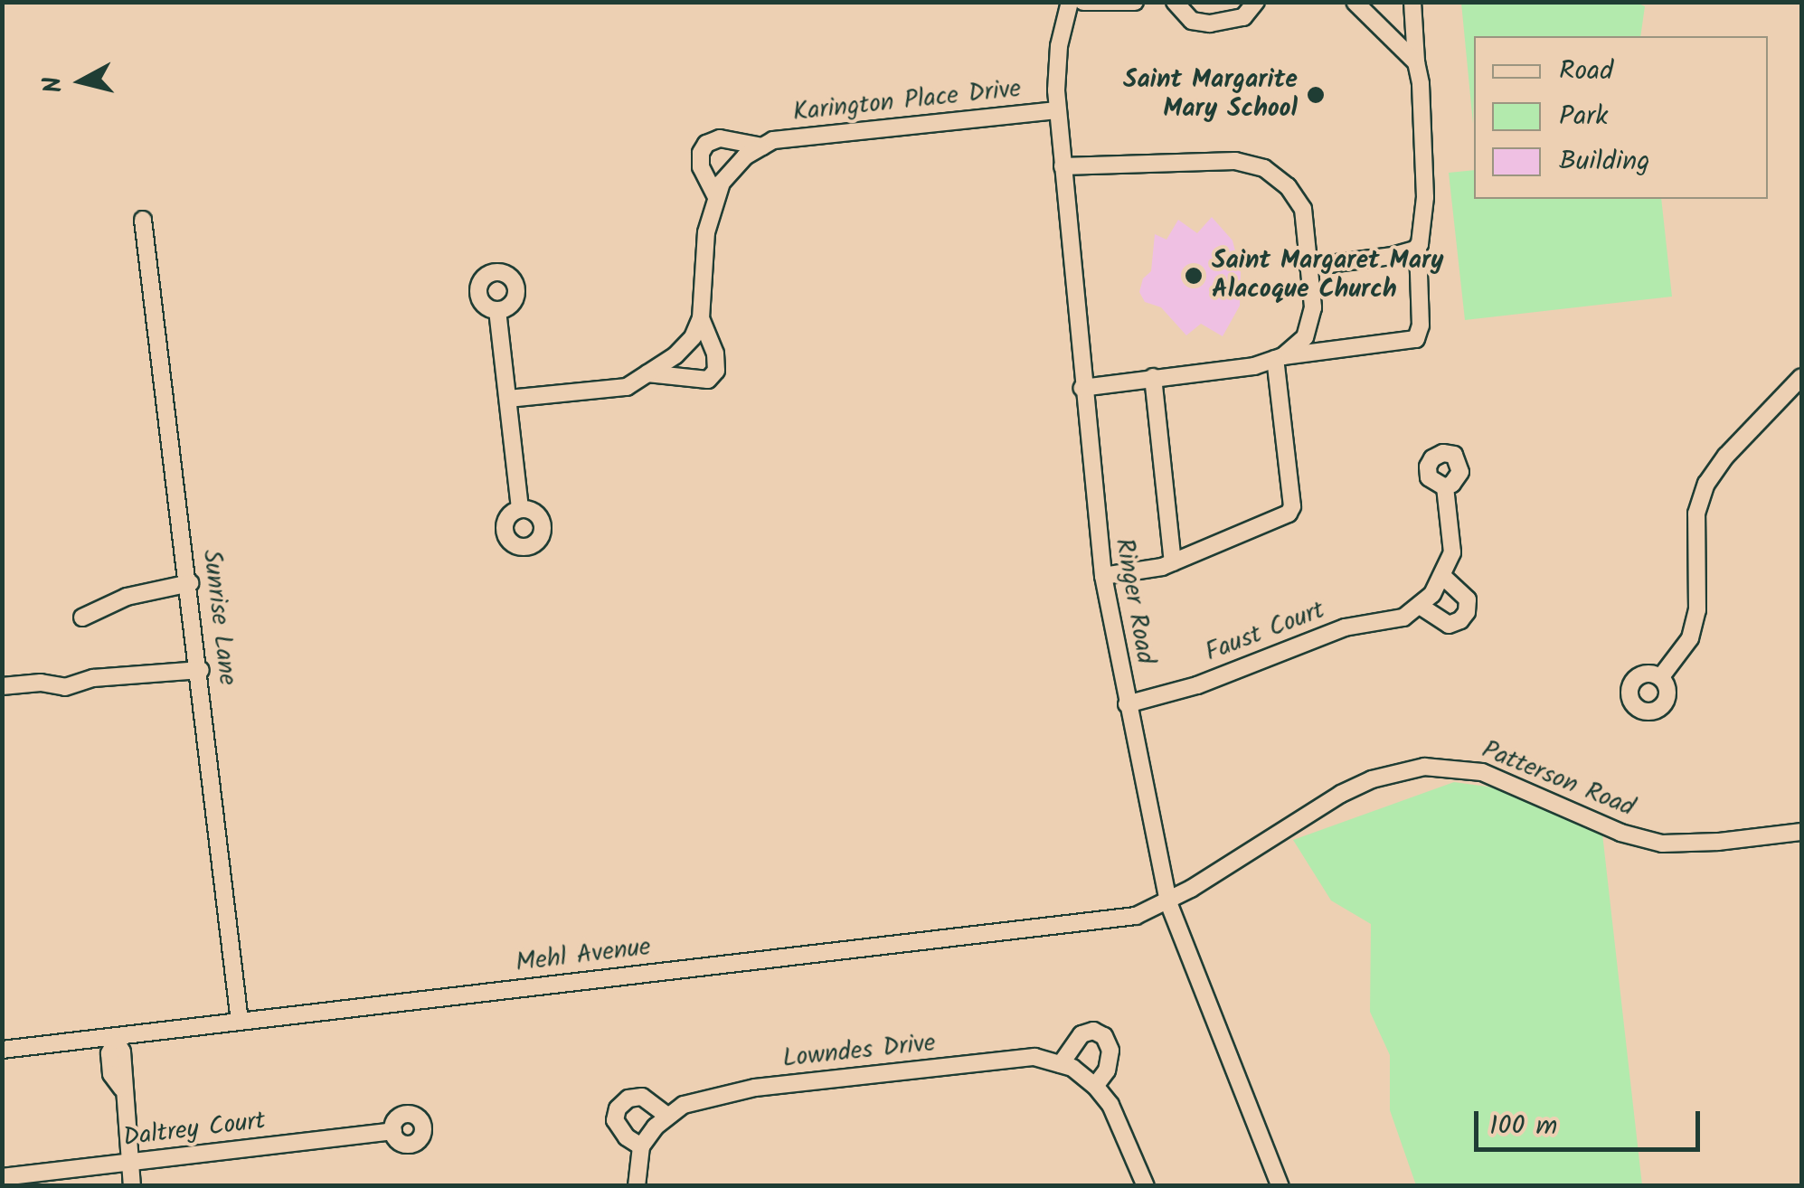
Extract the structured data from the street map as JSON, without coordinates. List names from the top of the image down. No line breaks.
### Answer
{"streets":{"street":["Karington Place Drive","Ringer Road","Sunrise Lane","Faust Court","Patterson Road","Mehl Avenue","Lowndes Drive","Daltrey Court"]},"crossings":[["Karington Place Drive","Ringer Road"],["Ringer Road","Faust Court"],["Ringer Road","Patterson Road"],["Ringer Road","Mehl Avenue"],["Sunrise Lane","Mehl Avenue"],["Patterson Road","Mehl Avenue"]],"places":["Saint Margarite Mary School","Saint Margaret Mary Alacoque Church"],"legend":["Road","Park","Building"],"scale_bar":"100 m","north":"left"}
